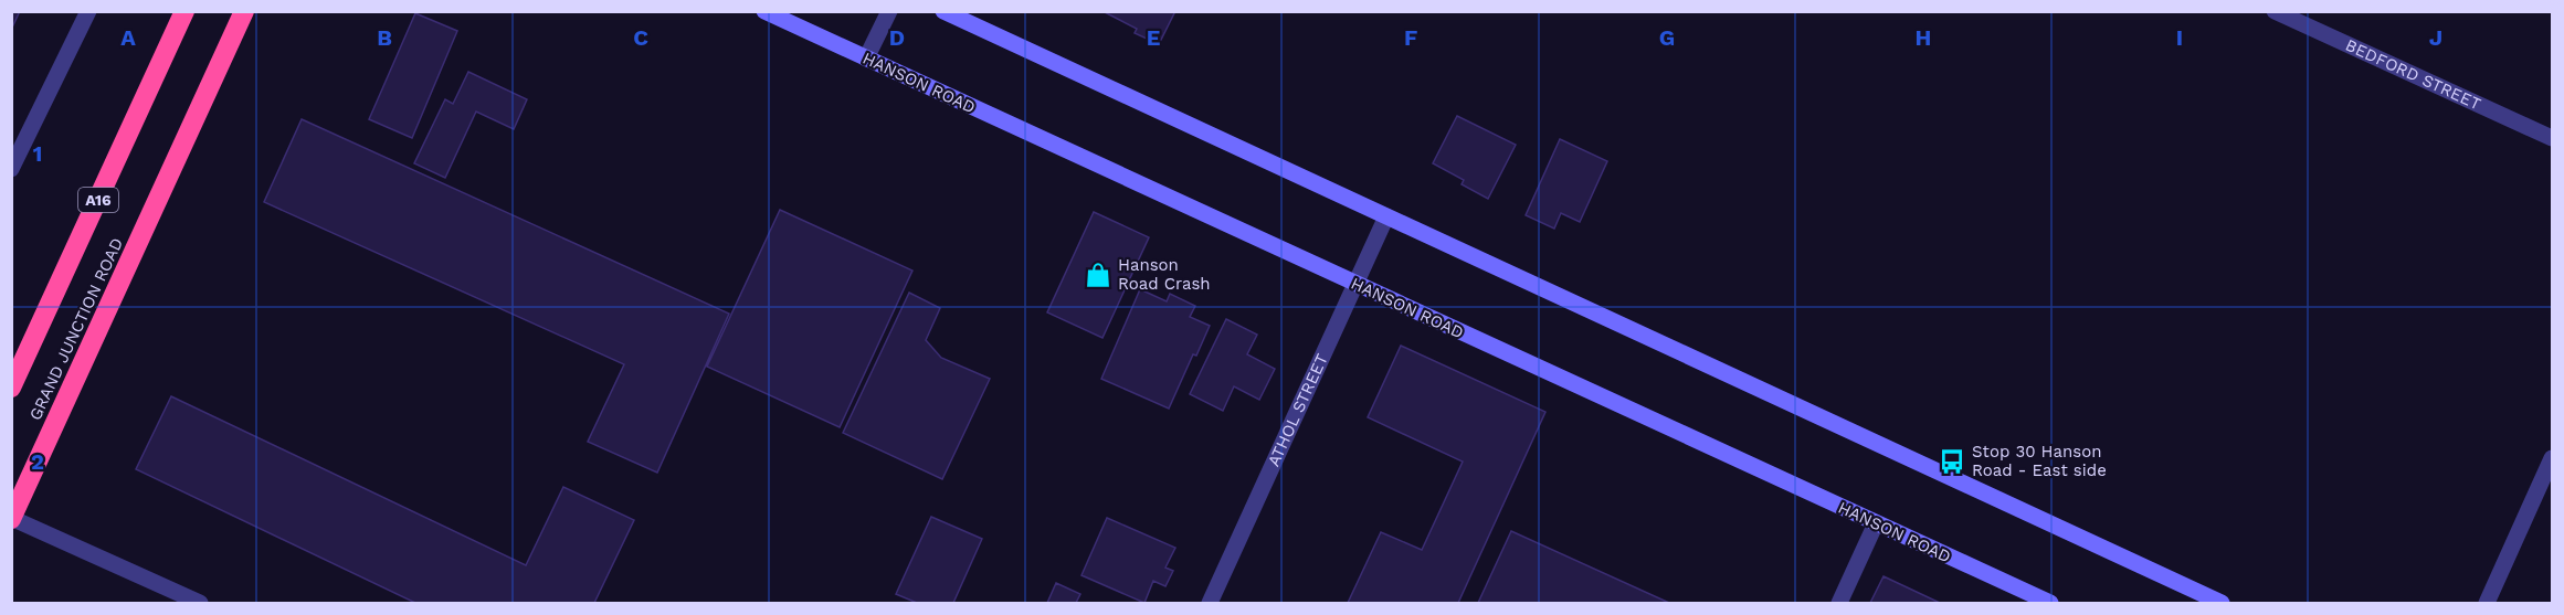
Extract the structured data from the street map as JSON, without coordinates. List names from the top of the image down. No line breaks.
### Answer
{"streets":{"highway":["A16","GRAND JUNCTION ROAD"],"main road":["HANSON ROAD"],"street":["BEDFORD STREET","ATHOL STREET"]},"crossings":[["HANSON ROAD","ATHOL STREET"]],"places":{"shop":["Hanson Road Crash"],"bus stop":["Stop 30 Hanson Road - East side"]},"grid":{"columns":["A","B","C","D","E","F","G","H","I","J"],"rows":["1","2"]}}
